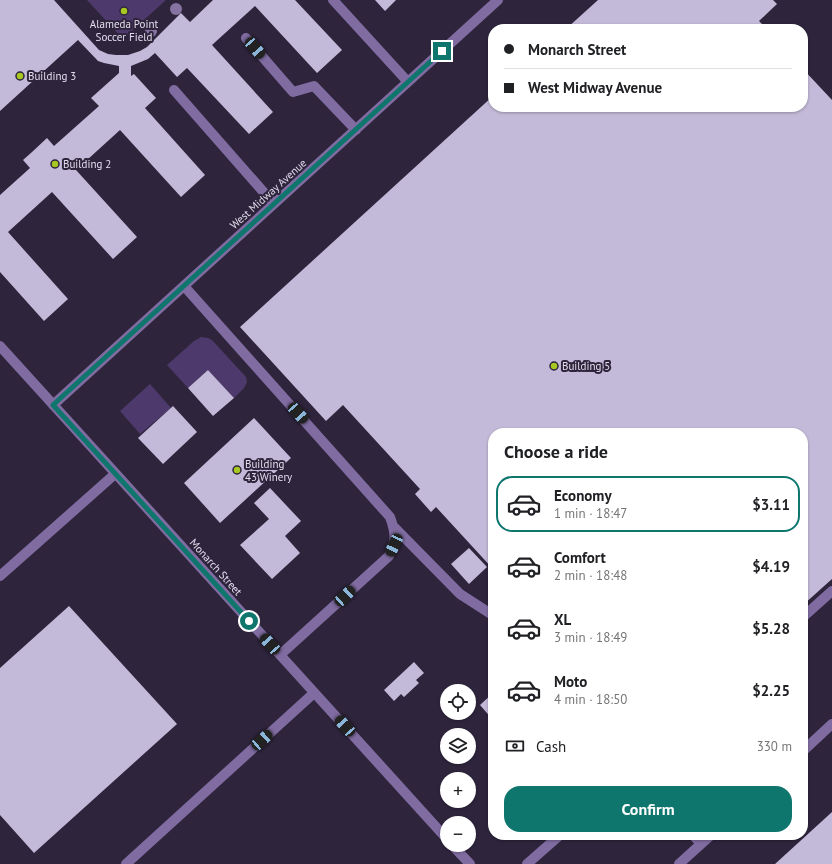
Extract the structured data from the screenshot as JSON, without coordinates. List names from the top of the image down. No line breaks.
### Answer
{"streets":{"street":["West Midway Avenue","Monarch Street"]},"crossings":[["West Midway Avenue","Monarch Street"]],"places":["Alameda Point Soccer Field","Building 3","Building 2","Building 5","Building 43 Winery"],"page":{"banner":["Monarch Street","West Midway Avenue"],"heading":"Choose a ride","list":[{"name":"Economy","note":"1 min · 18:47","value":"$3.11"},{"name":"Comfort","note":"2 min · 18:48","value":"$4.19"},{"name":"XL","note":"3 min · 18:49","value":"$5.28"},{"name":"Moto","note":"4 min · 18:50","value":"$2.25"}],"map_buttons":["+","−"],"pay":["Cash","330 m"],"buttons":"Confirm"}}
